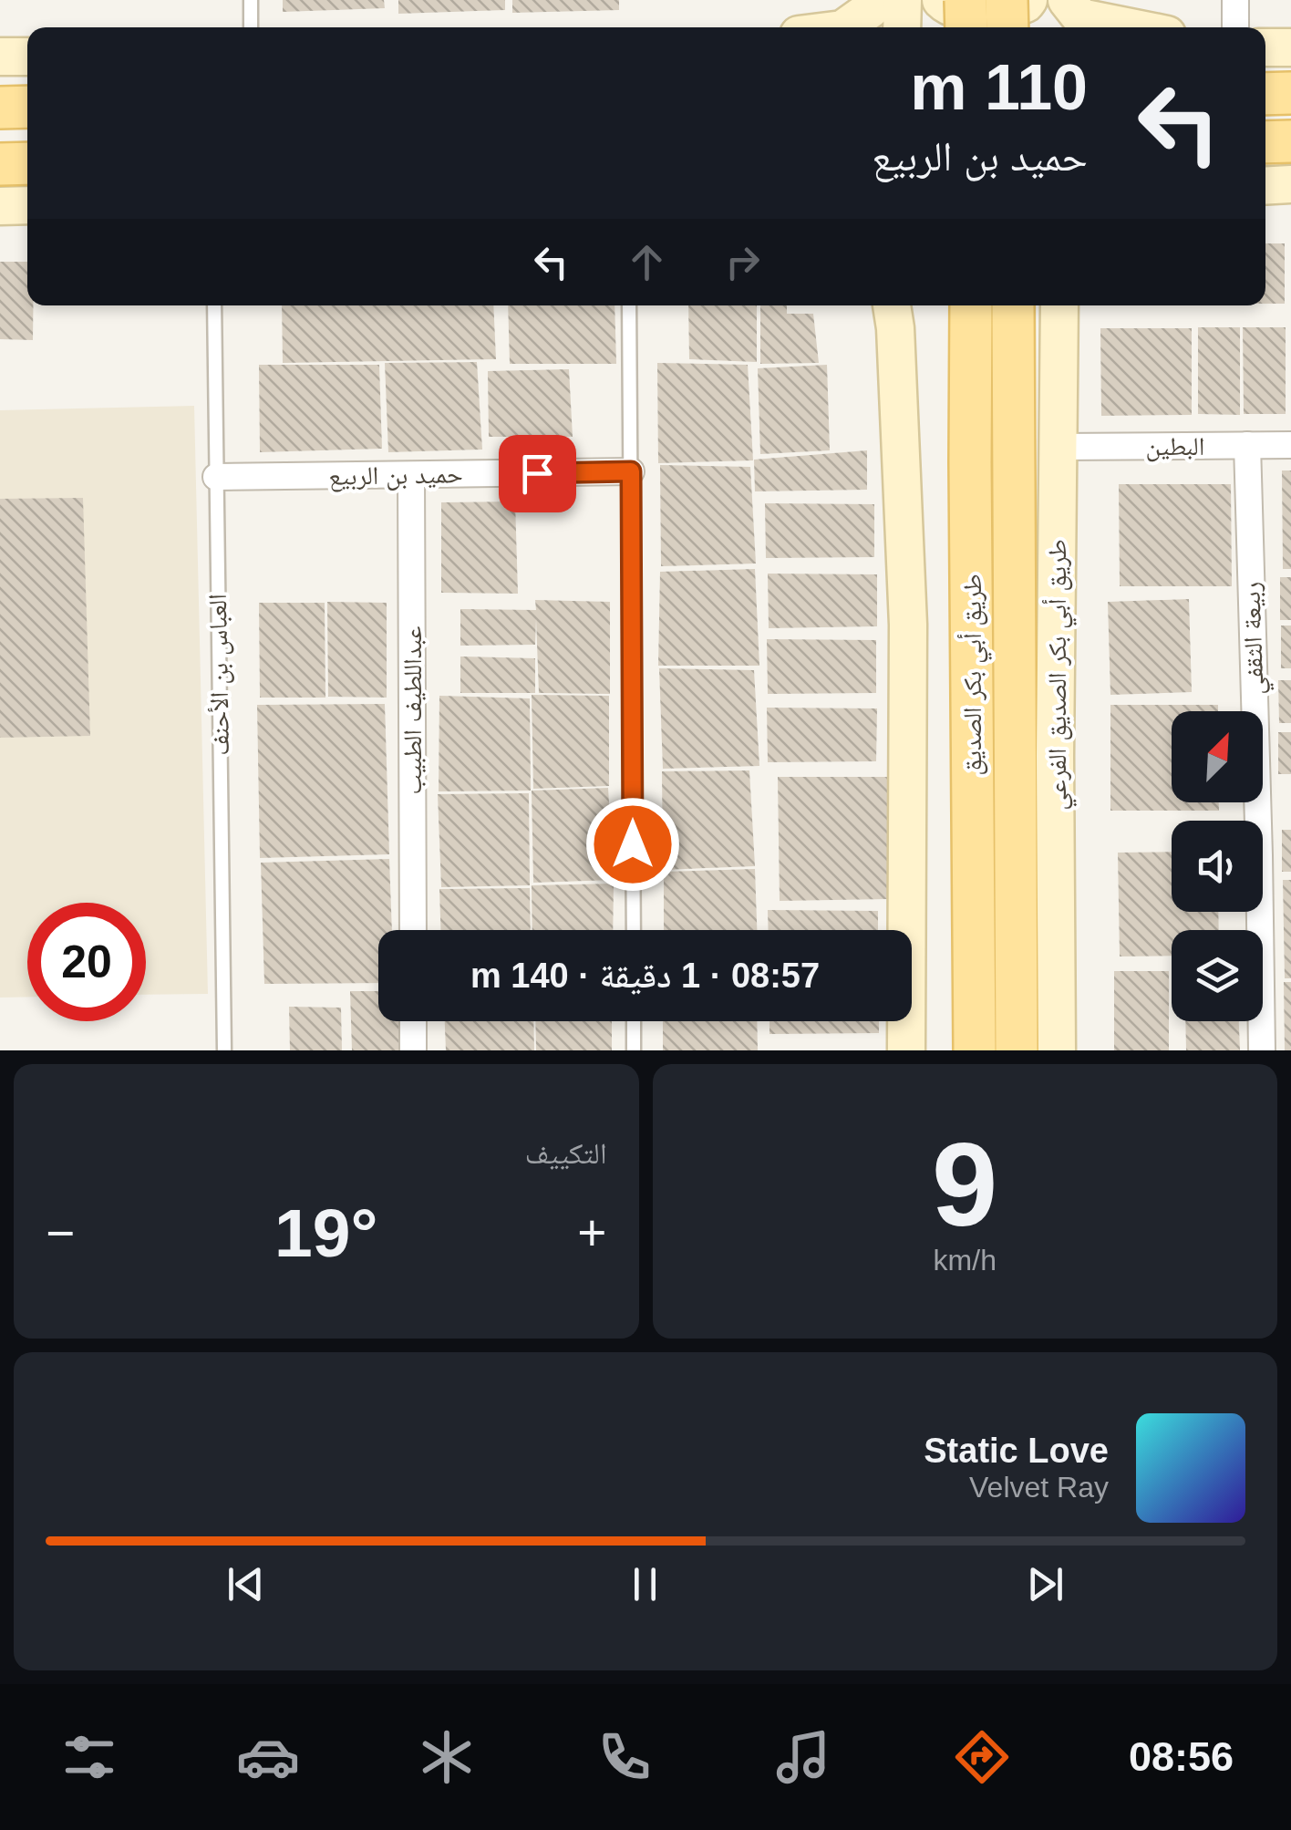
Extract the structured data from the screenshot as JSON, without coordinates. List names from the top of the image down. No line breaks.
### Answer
{"streets":{"main road":["طريق أبي بكر الصديق"],"street":["البطين","حميد بن الربيع","ربيعة الثقفي","طريق أبي بكر الصديق الفرعي","عبداللطيف الطبيب"],"lane":["العباس بن الأحنف"]},"crossings":[["البطين","ربيعة الثقفي"],["البطين","طريق أبي بكر الصديق الفرعي"],["حميد بن الربيع","العباس بن الأحنف"],["حميد بن الربيع","عبداللطيف الطبيب"]],"north":"top right","page":{"turn":["110 m","حميد بن الربيع"],"limit":"20","trip":"08:57 · 1 دقيقة · 140 m","tile":[["9","km/h"],"التكييف"],"heat":["−","19°","+"],"song":["Static Love","Velvet Ray"],"tabs":"08:56"}}
